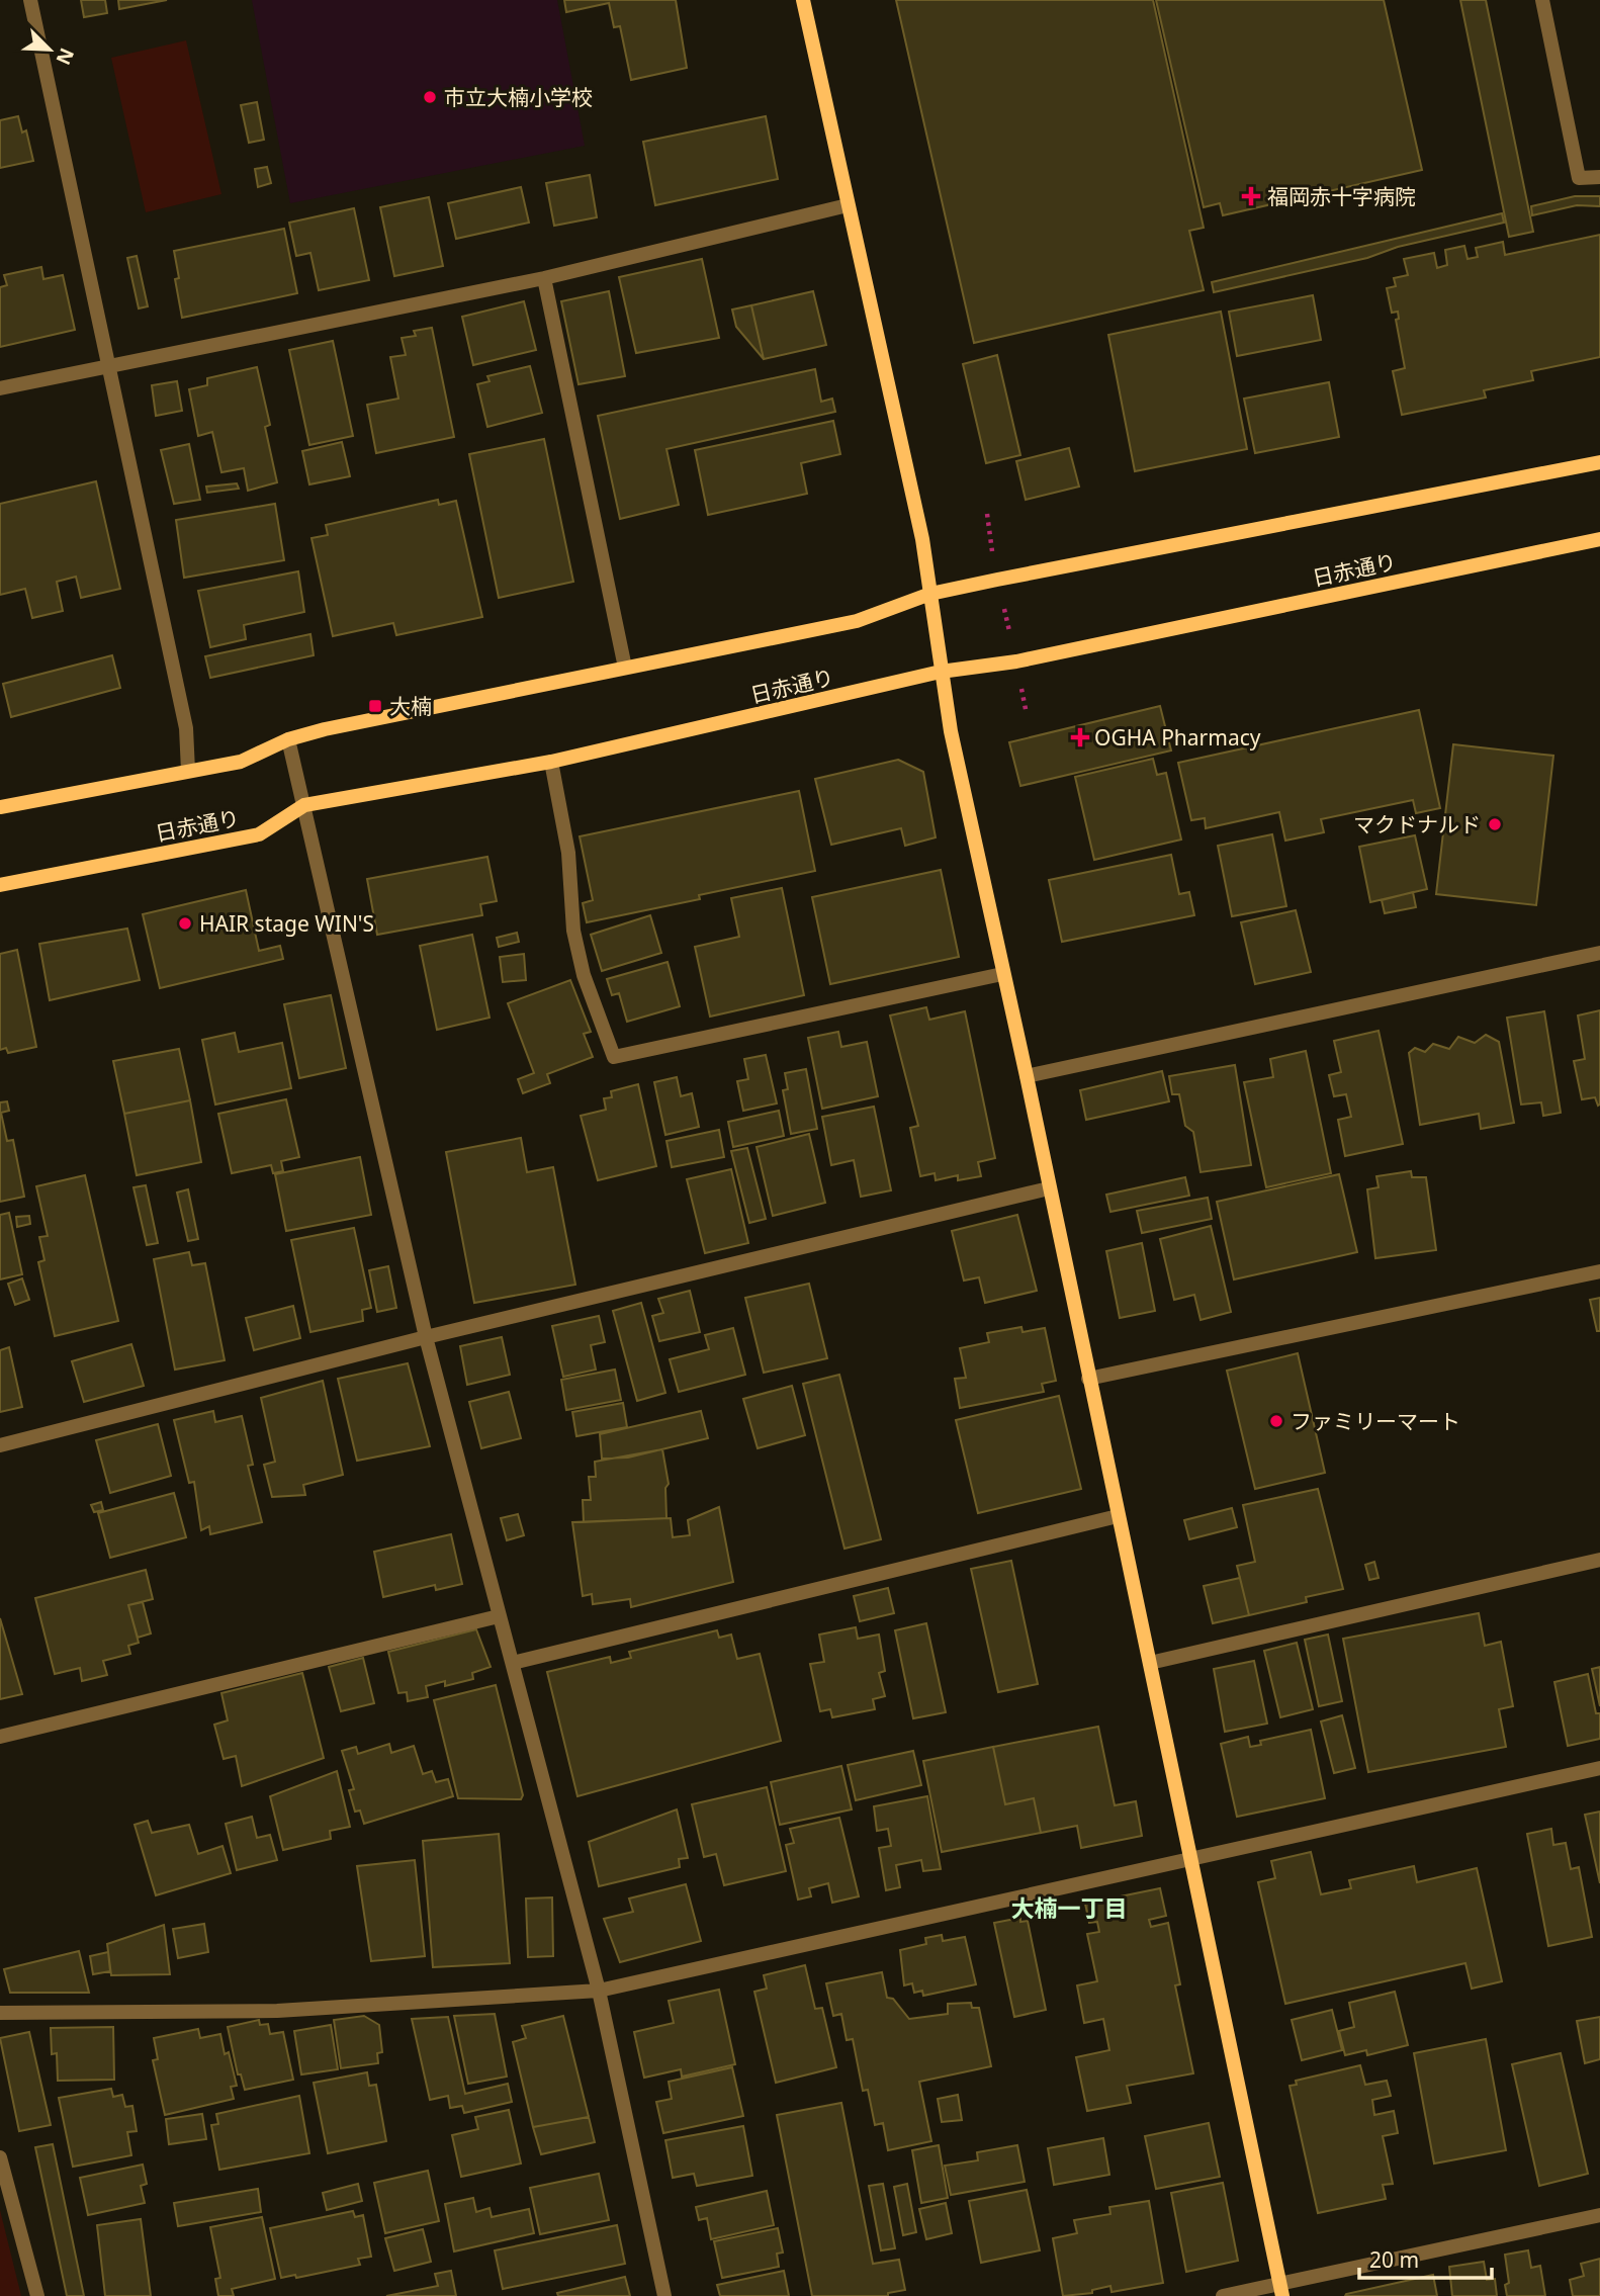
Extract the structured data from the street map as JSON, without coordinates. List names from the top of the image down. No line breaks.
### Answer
{"streets":{"main road":["日赤通り"]},"districts":["大楠一丁目"],"places":{"other":["市立大楠小学校","マクドナルド","HAIR stage WIN'S","ファミリーマート"],"health":["福岡赤十字病院","OGHA Pharmacy"],"transit":["大楠"]},"scale_bar":"20 m","north":"bottom right"}
